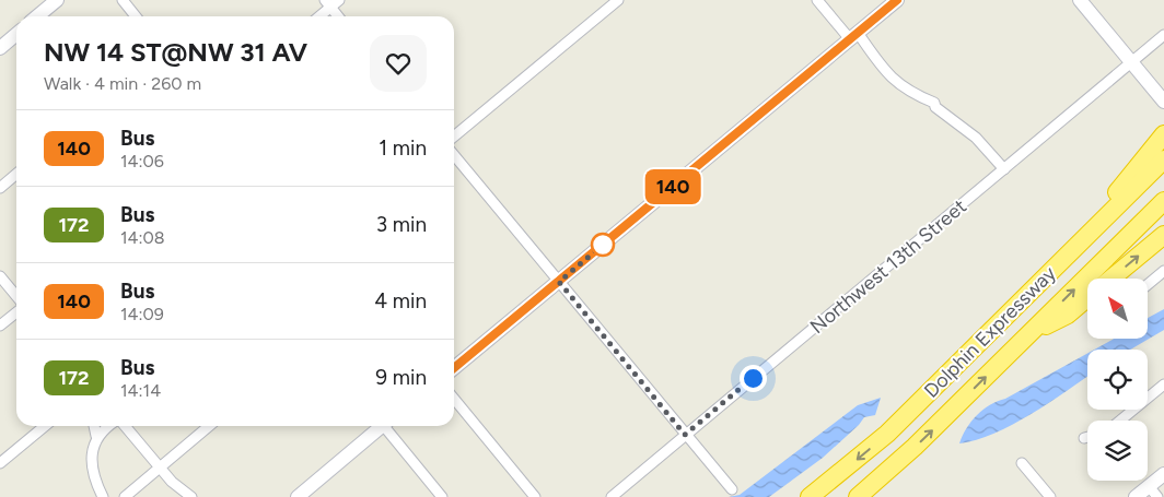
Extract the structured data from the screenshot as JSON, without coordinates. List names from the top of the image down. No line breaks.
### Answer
{"streets":{"highway":["Dolphin Expressway"],"street":["Northwest 13th Street"]},"lines":["bus line 140"],"north":"top left","page":{"on_map":"140","heading":["NW 14 ST@NW 31 AV","Walk · 4 min · 260 m"],"list":[{"mark":"140","name":"Bus","note":"14:06","value":"1 min"},{"mark":"172","name":"Bus","note":"14:08","value":"3 min"},{"mark":"140","name":"Bus","note":"14:09","value":"4 min"},{"mark":"172","name":"Bus","note":"14:14","value":"9 min"}]}}
